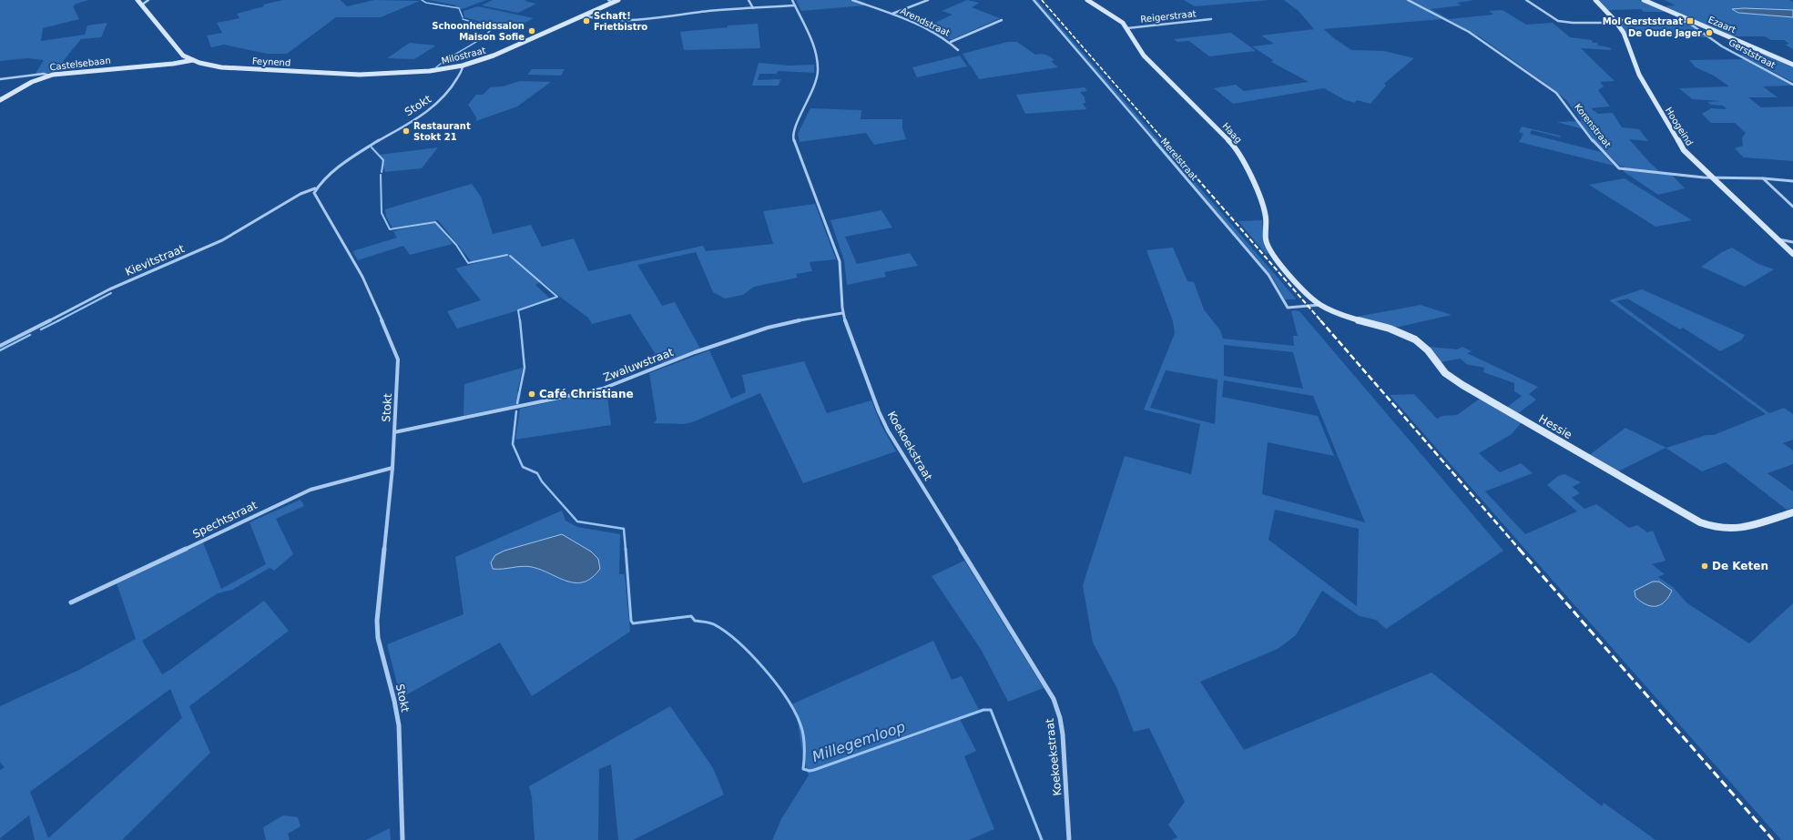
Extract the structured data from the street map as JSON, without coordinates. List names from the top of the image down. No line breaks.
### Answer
{"streets":{"street":["Reigerstraat","Arendstraat","Ezaart","Gerststraat","Milostraat","Feynend","Castelsebaan","Stokt","Korenstraat","Hoogeind","Haag","Merelstraat","Kievitstraat","Zwaluwstraat","Hessie","Koekoekstraat","Spechtstraat"]},"crossings":[["Reigerstraat","Haag"],["Ezaart","Gerststraat"],["Milostraat","Feynend"],["Milostraat","Stokt"],["Feynend","Castelsebaan"],["Stokt","Kievitstraat"],["Stokt","Zwaluwstraat"],["Stokt","Spechtstraat"],["Korenstraat","Hoogeind"],["Haag","Merelstraat"],["Haag","Hessie"],["Merelstraat","Hessie"],["Zwaluwstraat","Koekoekstraat"]],"water":["Millegemloop"],"places":{"other":["Schaft! Frietbistro","Schoonheidssalon Maison Sofie","De Oude Jager","Restaurant Stokt 21","Café Christiane","De Keten"],"transit":["Mol Gerststraat"]}}
